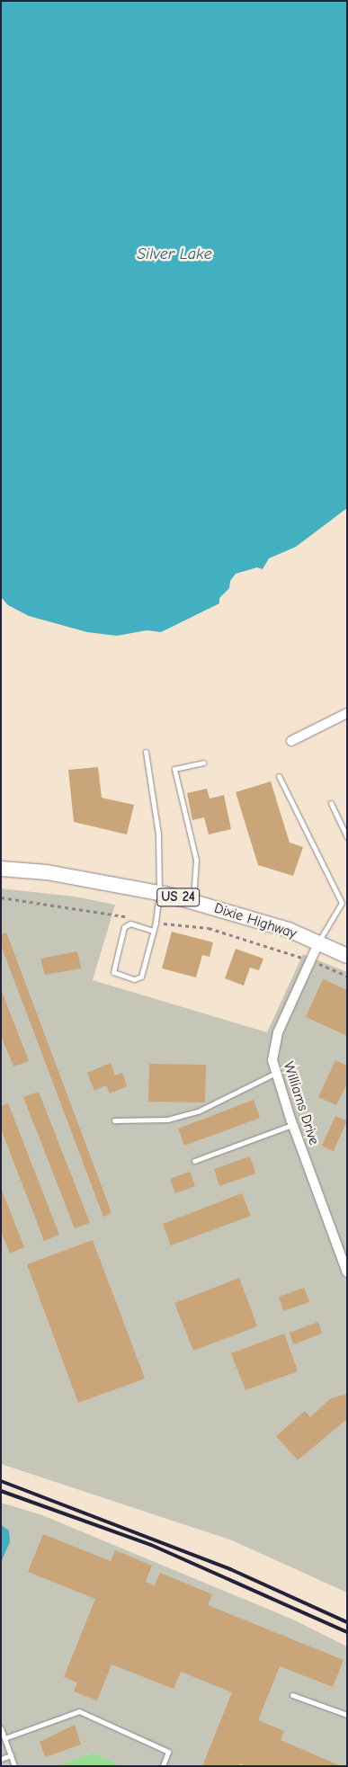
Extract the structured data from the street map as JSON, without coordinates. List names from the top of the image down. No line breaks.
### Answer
{"streets":{"main road":["US 24","Dixie Highway"],"street":["Williams Drive"]},"crossings":[["Dixie Highway","Williams Drive"]],"water":["Silver Lake"]}
